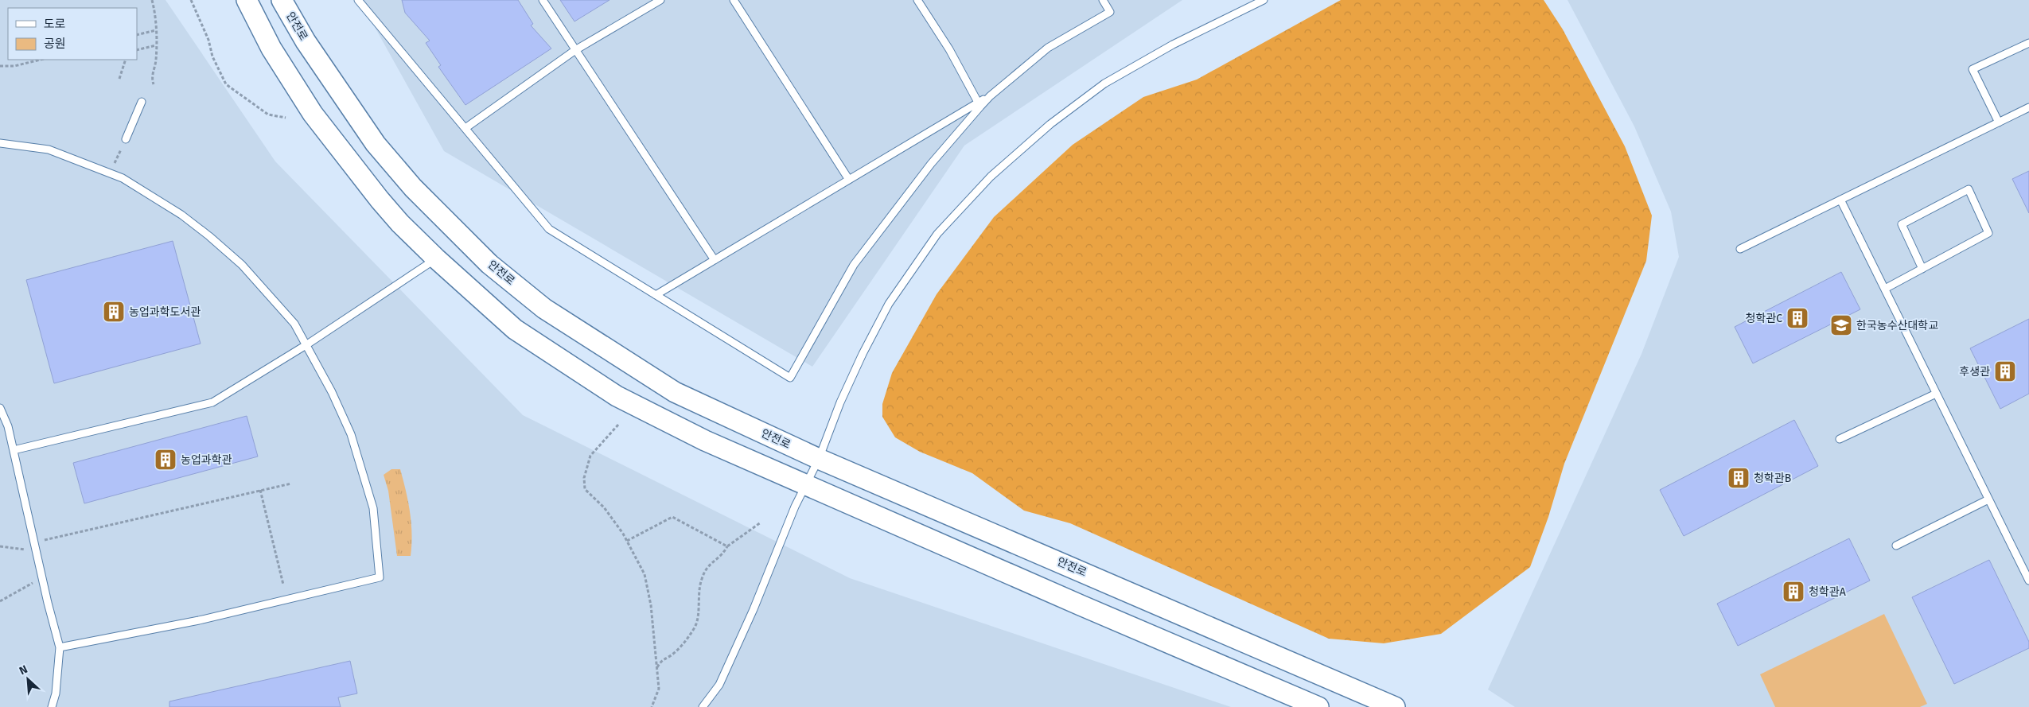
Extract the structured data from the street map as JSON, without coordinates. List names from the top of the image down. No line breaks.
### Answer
{"streets":{"street":["안전로"]},"places":{"building":["농업과학도서관","청학관C","후생관","농업과학관","청학관B","청학관A"],"school or university":["한국농수산대학교"]},"legend":["도로","공원"],"north":"top left"}
